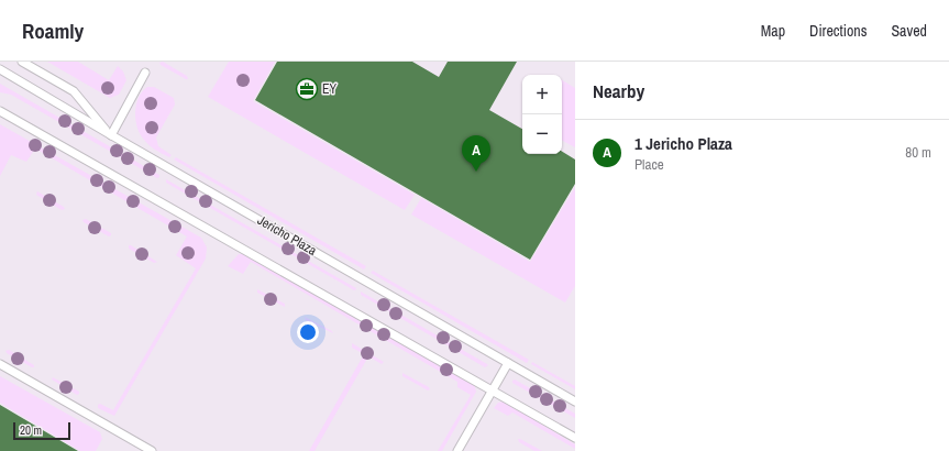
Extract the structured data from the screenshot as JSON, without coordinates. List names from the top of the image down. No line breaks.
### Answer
{"streets":{"lane":["Jericho Plaza"]},"places":{"office":["EY"]},"scale_bar":"20 m","page":{"header":"Roamly","nav":["Map","Directions","Saved"],"heading":"Nearby","map_buttons":["+","−"],"list":[{"mark":"A","name":"1 Jericho Plaza","note":"Place","value":"80 m"}],"pins":"A","scale":"20 m"}}
